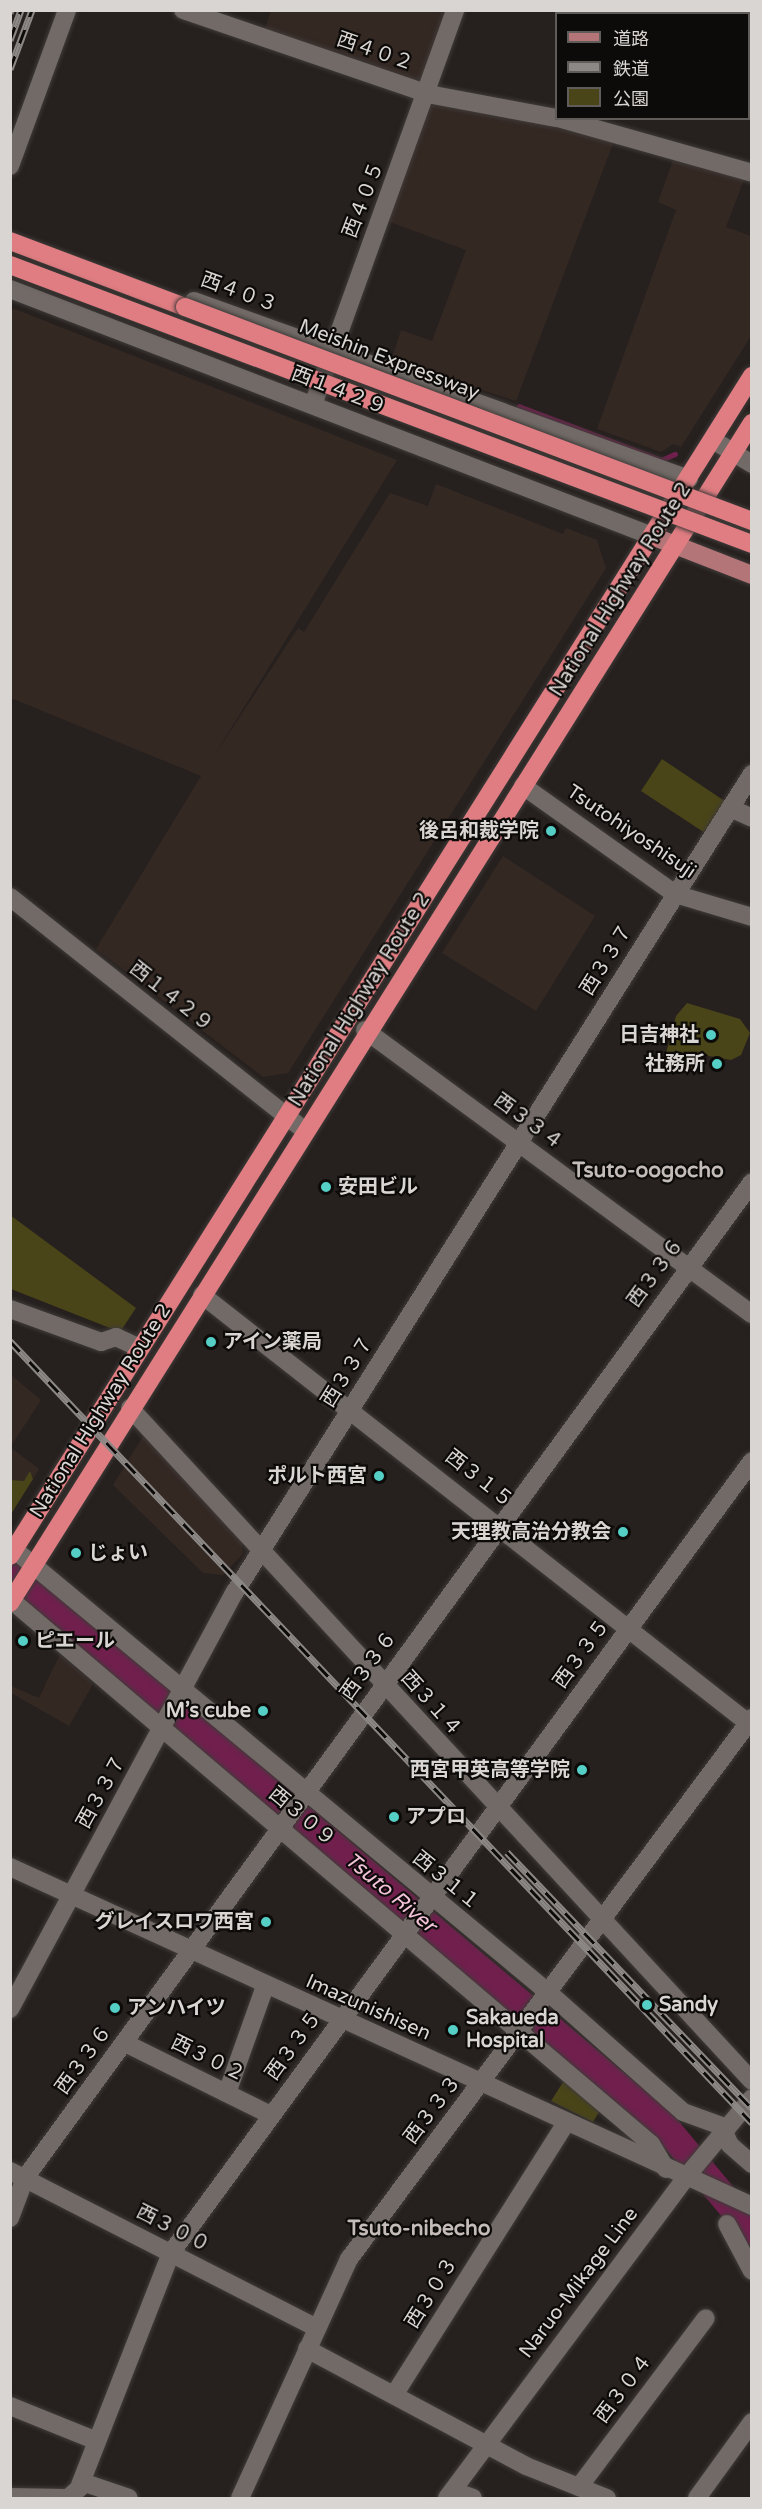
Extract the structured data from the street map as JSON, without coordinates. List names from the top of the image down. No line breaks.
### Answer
{"streets":{"highway":["Meishin Expressway","National Highway Route 2"],"street":["西４０２","西４０５","西４０３","西１４２９","Tsutohiyoshisuji","西３３７","西３３４","西３３６","西３１５","西３３５","西３１４","西３０９","西３１１","Imazunishisen","西３０２","西３３３","西３００","Naruo-Mikage Line","西３０３","西３０４"]},"crossings":[["西４０２","西４０５"],["西４０５","西４０３"],["西４０５","西１４２９"],["西４０３","National Highway Route 2"],["西１４２９","National Highway Route 2"],["National Highway Route 2","Tsutohiyoshisuji"],["National Highway Route 2","西３３４"],["National Highway Route 2","西３１５"],["National Highway Route 2","西３１４"],["National Highway Route 2","西３０９"],["National Highway Route 2","西３１１"],["Tsutohiyoshisuji","西３３７"],["西３３７","西３３４"],["西３３７","西３１５"],["西３３７","西３１４"],["西３３７","西３０９"],["西３３７","西３１１"],["西３３７","Imazunishisen"],["西３３４","西３３６"],["西３３６","西３１５"],["西３３６","西３１４"],["西３３６","西３０９"],["西３３６","西３１１"],["西３３６","Imazunishisen"],["西３３６","西３０２"],["西３３６","西３００"],["西３１５","西３３５"],["西３１５","西３３３"],["西３３５","西３１４"],["西３３５","西３０９"],["西３３５","西３１１"],["西３３５","Imazunishisen"],["西３３５","西３０２"],["西３３５","西３００"],["西３１４","西３３３"],["西３０９","Imazunishisen"],["西３０９","西３３３"],["西３１１","西３３３"],["西３１１","Naruo-Mikage Line"],["Imazunishisen","西３３３"],["Imazunishisen","Naruo-Mikage Line"],["Imazunishisen","西３０３"],["西３３３","西３００"]],"districts":["Tsuto-oogocho","Tsuto-nibecho"],"water":["Tsuto River"],"places":["後呂和裁学院","日吉神社","社務所","安田ビル","アイン薬局","ポルト西宮","天理教高治分教会","じょい","ピエール","M’s cube","西宮甲英高等学院","アプロ","グレイスロワ西宮","Sandy","アンハイツ","Sakaueda Hospital"],"legend":["道路","鉄道","公園"]}
